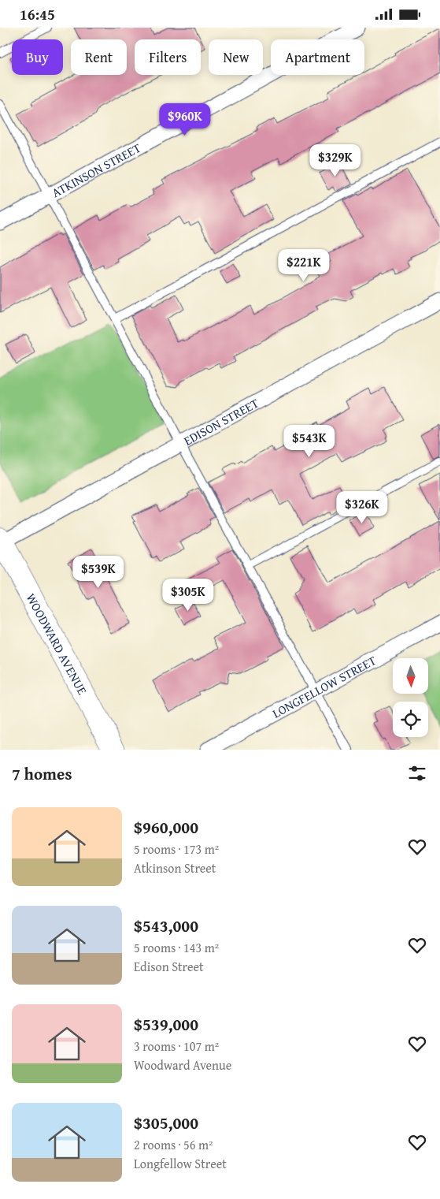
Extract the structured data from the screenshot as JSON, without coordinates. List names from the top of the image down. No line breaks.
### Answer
{"streets":{"main road":["WOODWARD AVENUE"],"street":["ATKINSON STREET","EDISON STREET","LONGFELLOW STREET"]},"crossings":[["EDISON STREET","WOODWARD AVENUE"]],"north":"bottom","page":{"status":"16:45","chip":["Buy","Rent","Filters","New","Apartment"],"price":["$960K","$329K","$221K","$543K","$326K","$539K","$305K"],"heading":"7 homes","list":[{"name":"$960,000","note":"5 rooms · 173 m² · Atkinson Street"},{"name":"$543,000","note":"5 rooms · 143 m² · Edison Street"},{"name":"$539,000","note":"3 rooms · 107 m² · Woodward Avenue"},{"name":"$305,000","note":"2 rooms · 56 m² · Longfellow Street"}]}}
